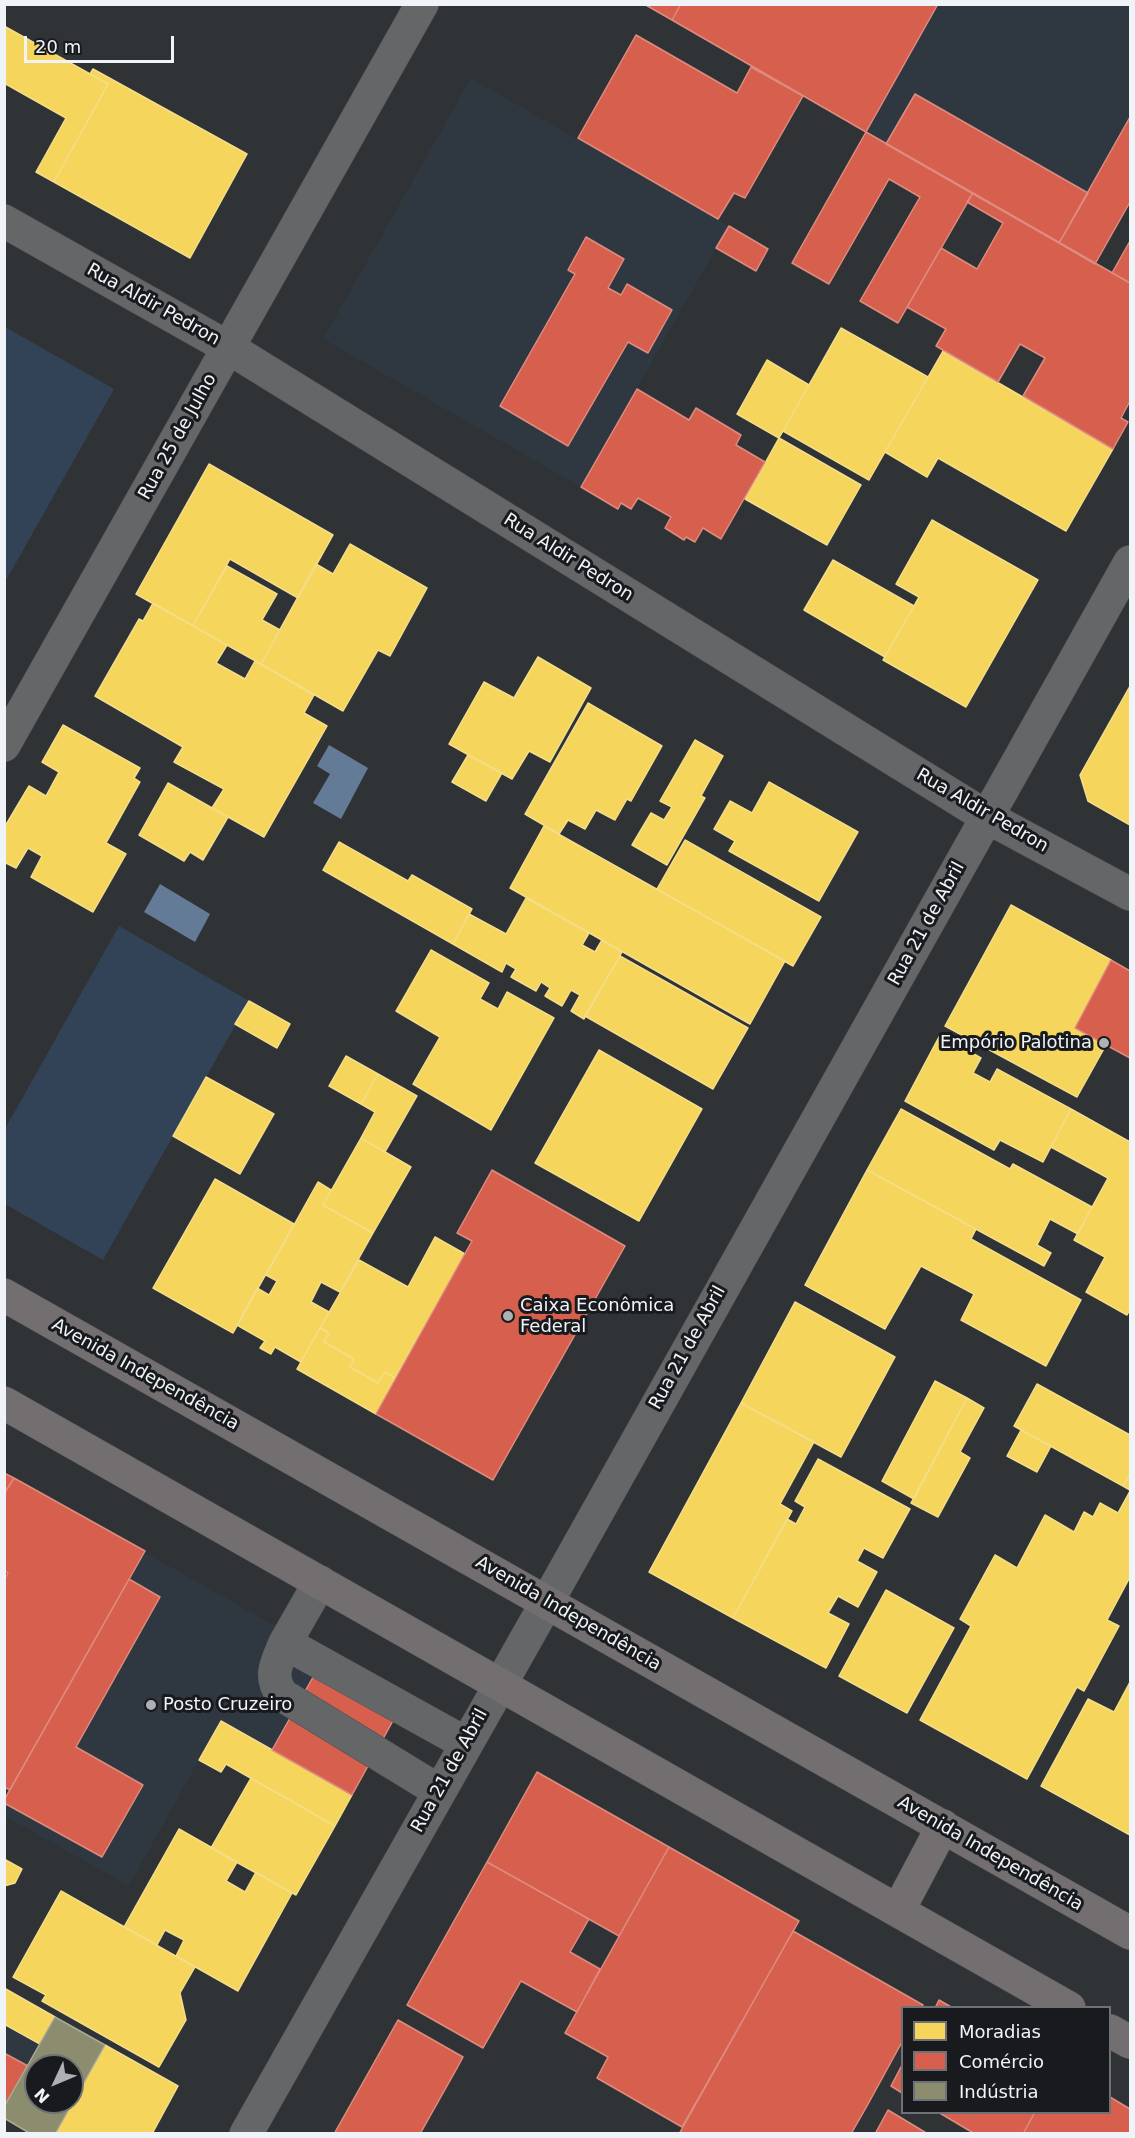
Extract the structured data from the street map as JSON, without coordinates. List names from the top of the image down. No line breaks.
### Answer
{"streets":{"main road":["Avenida Independência"],"street":["Rua Aldir Pedron","Rua 25 de Julho","Rua 21 de Abril"]},"crossings":[["Rua Aldir Pedron","Rua 25 de Julho"],["Rua Aldir Pedron","Rua 21 de Abril"],["Rua 21 de Abril","Avenida Independência"]],"places":["Empório Palotina","Caixa Econômica Federal","Posto Cruzeiro"],"legend":["Moradias","Comércio","Indústria"],"scale_bar":"20 m","north":"bottom left"}
